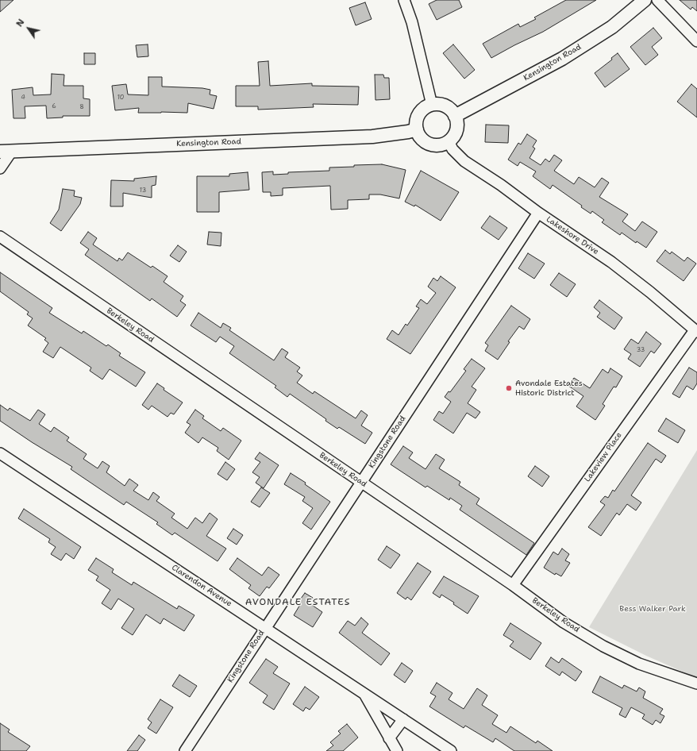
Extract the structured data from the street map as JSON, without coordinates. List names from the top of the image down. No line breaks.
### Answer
{"streets":{"street":["Kensington Road","Lakeshore Drive","Berkeley Road","Kingstone Road","Lakeview Place","Clarendon Avenue"]},"crossings":[["Kensington Road","Lakeshore Drive"],["Lakeshore Drive","Kingstone Road"],["Lakeshore Drive","Lakeview Place"],["Berkeley Road","Kingstone Road"],["Berkeley Road","Lakeview Place"],["Kingstone Road","Clarendon Avenue"]],"districts":["AVONDALE ESTATES"],"parks":["Bess Walker Park"],"places":["Avondale Estates Historic District"],"house_numbers":["4","10","6","8","13","33"],"north":"top left"}
